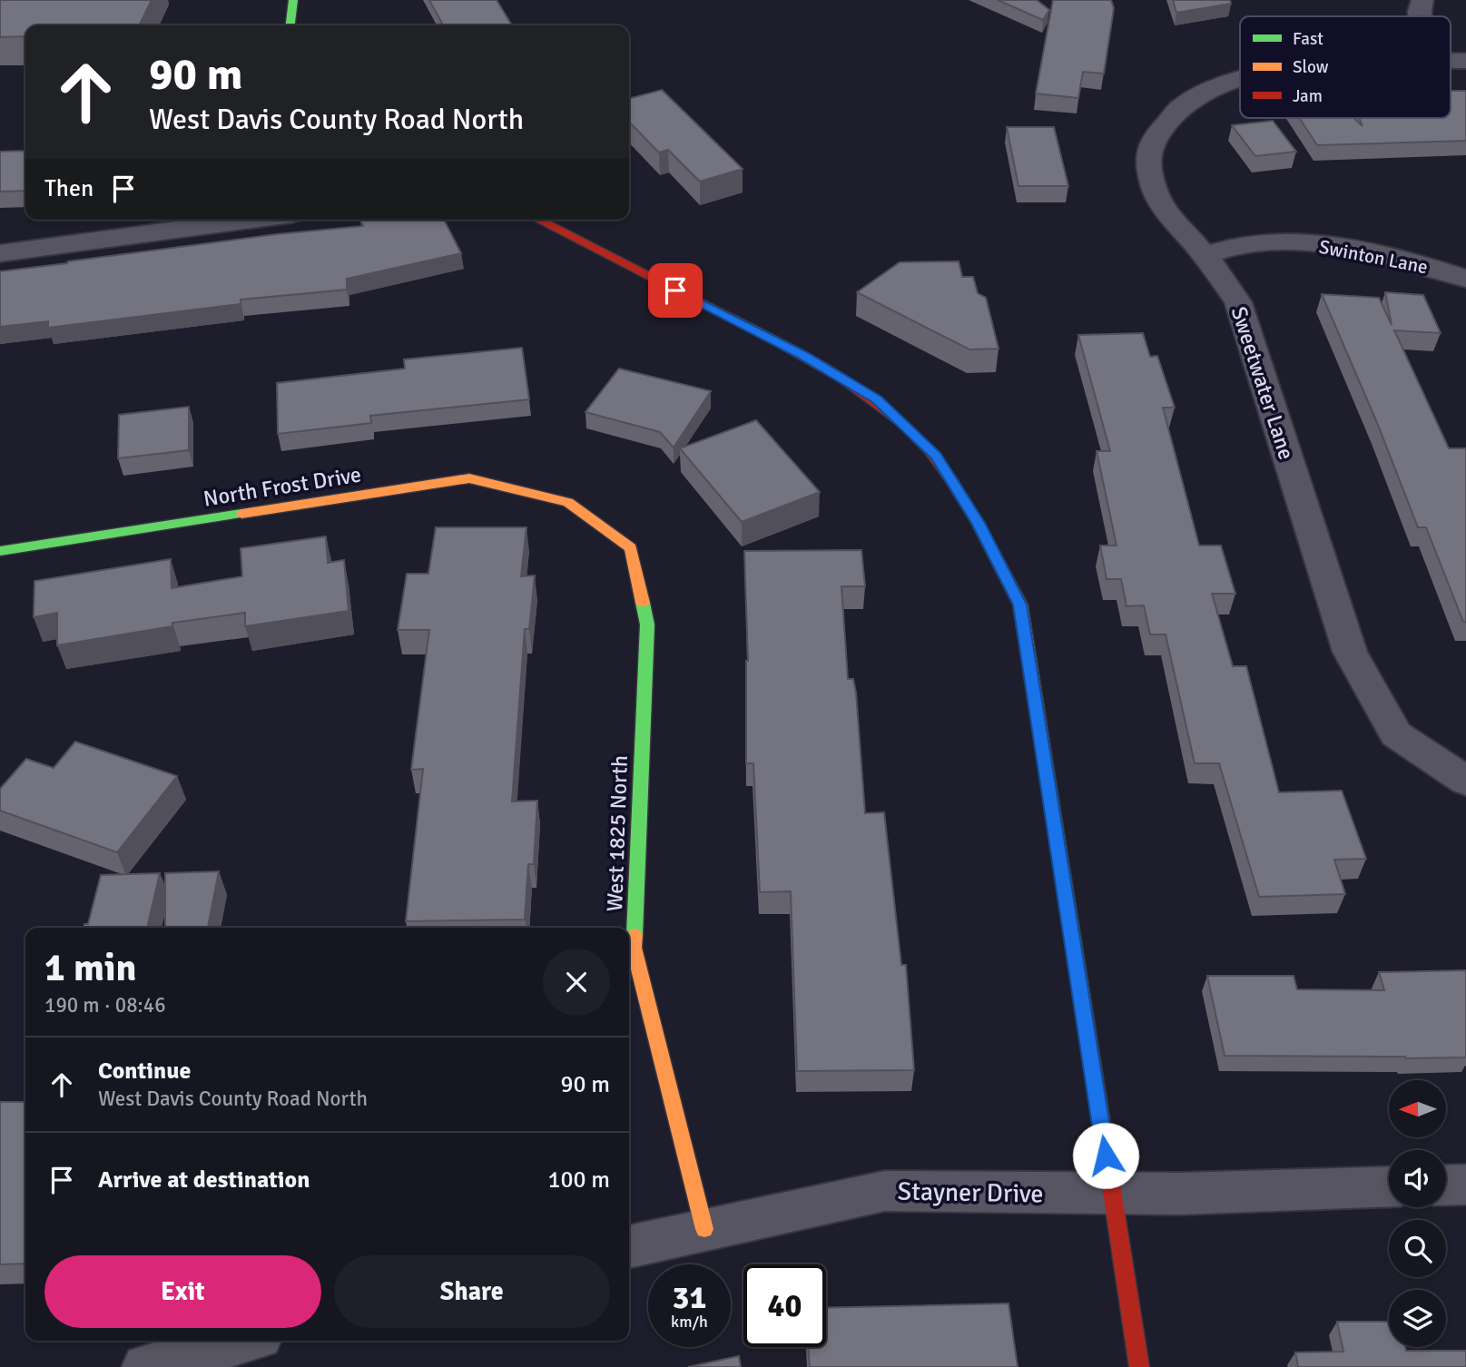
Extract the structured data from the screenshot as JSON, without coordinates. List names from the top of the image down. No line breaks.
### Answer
{"streets":{"street":["Swinton Lane","Sweetwater Lane","North Frost Drive","West 1825 North","Stayner Drive"]},"crossings":[["Swinton Lane","Sweetwater Lane"],["North Frost Drive","West 1825 North"],["West 1825 North","Stayner Drive"]],"legend":["Fast","Slow","Jam"],"north":"left","page":{"turn":["90 m","West Davis County Road North"],"then":"Then","heading":["1 min","190 m · 08:46"],"list":[{"name":"Continue","note":"West Davis County Road North","value":"90 m"},{"name":"Arrive at destination","value":"100 m"}],"buttons":["Exit","Share"],"speed":"31 km/h","limit":"40"}}
